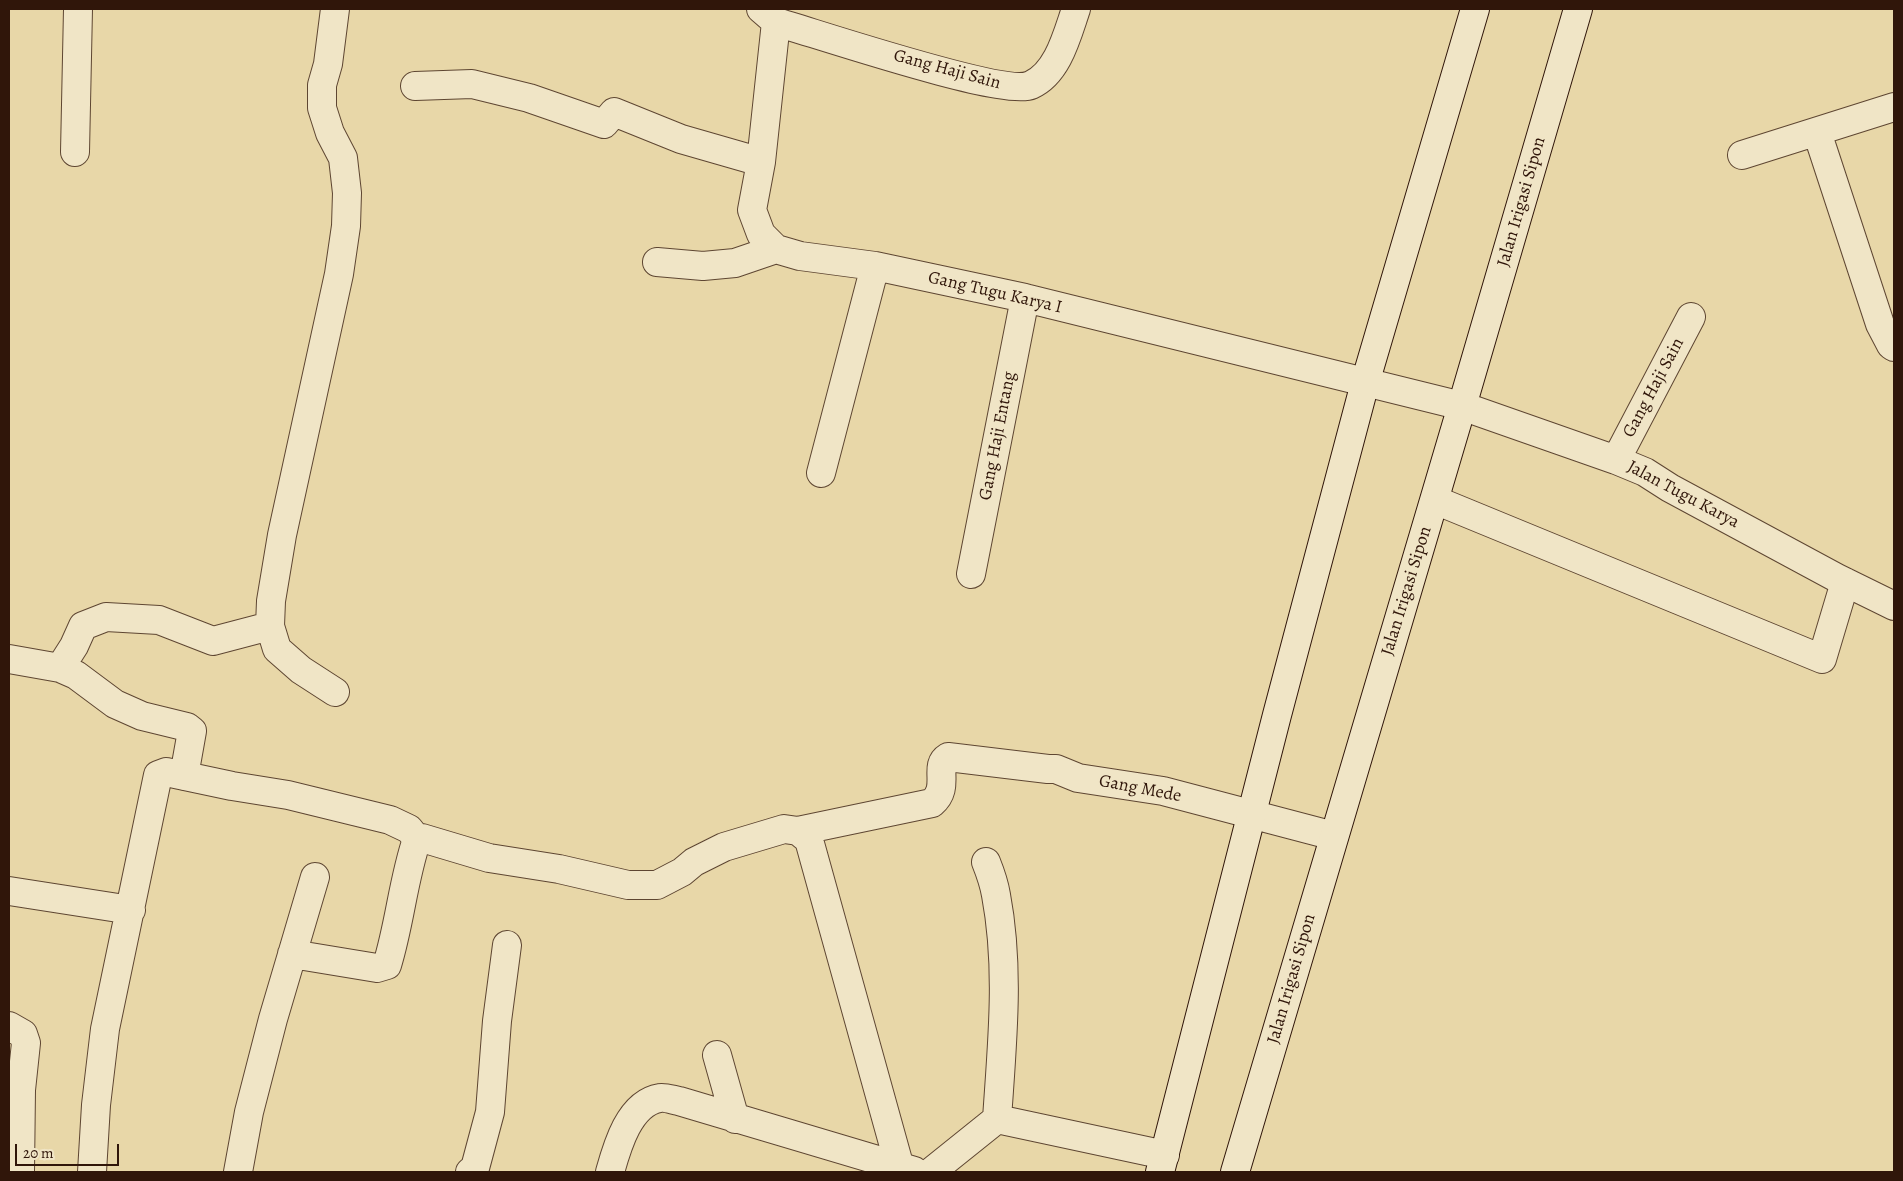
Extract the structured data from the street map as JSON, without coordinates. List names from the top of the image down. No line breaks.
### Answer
{"streets":{"street":["Gang Haji Sain","Jalan Irigasi Sipon","Gang Tugu Karya I","Gang Haji Entang","Jalan Tugu Karya","Gang Mede"]},"crossings":[["Gang Haji Sain","Jalan Tugu Karya"],["Jalan Irigasi Sipon","Gang Tugu Karya I"],["Jalan Irigasi Sipon","Jalan Tugu Karya"],["Jalan Irigasi Sipon","Gang Mede"],["Gang Tugu Karya I","Gang Haji Entang"],["Gang Tugu Karya I","Jalan Tugu Karya"]],"scale_bar":"20 m"}
